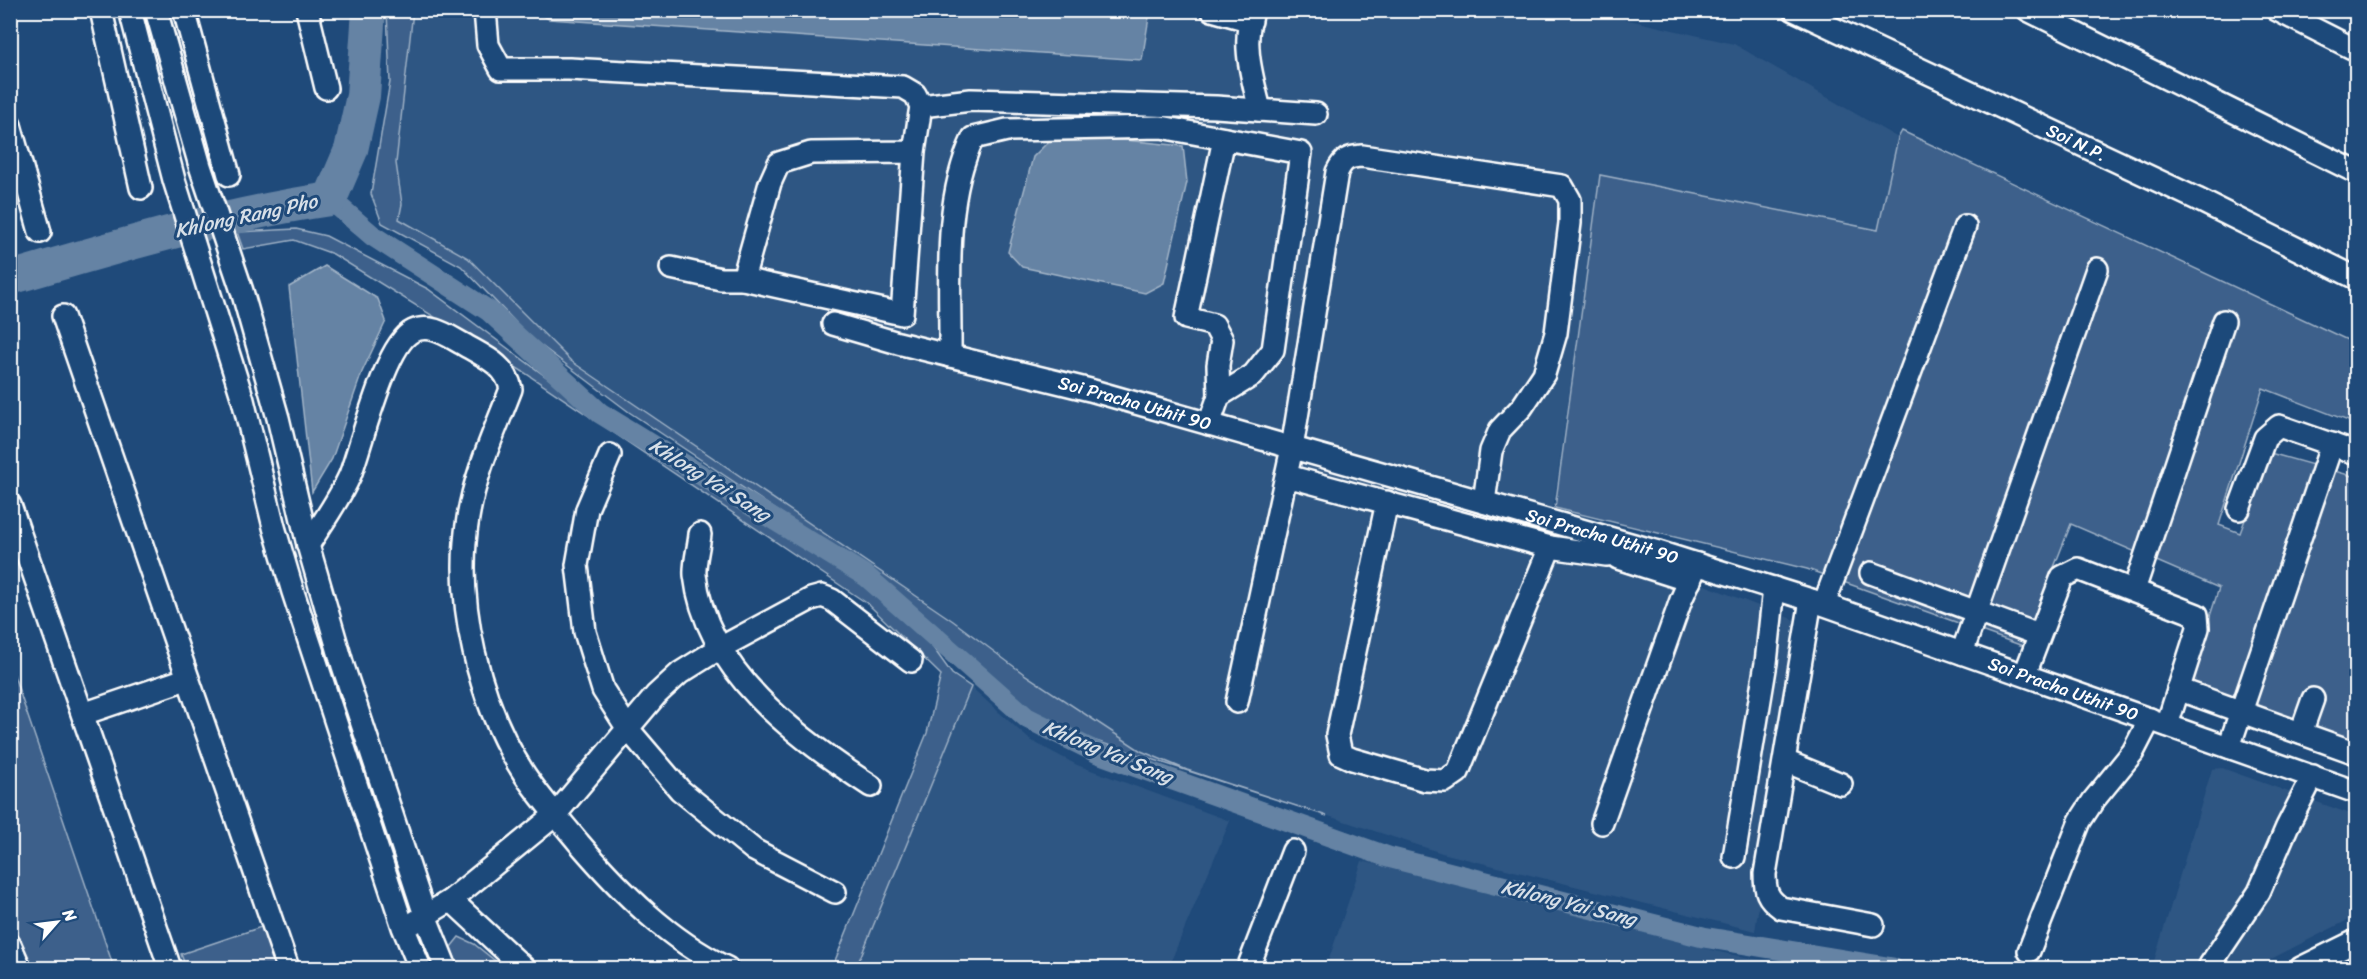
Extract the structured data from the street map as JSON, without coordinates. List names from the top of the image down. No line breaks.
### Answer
{"streets":{"street":["Soi N.P.","Soi Pracha Uthit 90"]},"water":["Khlong Rang Pho","Khlong Yai Sang"],"north":"top right"}
